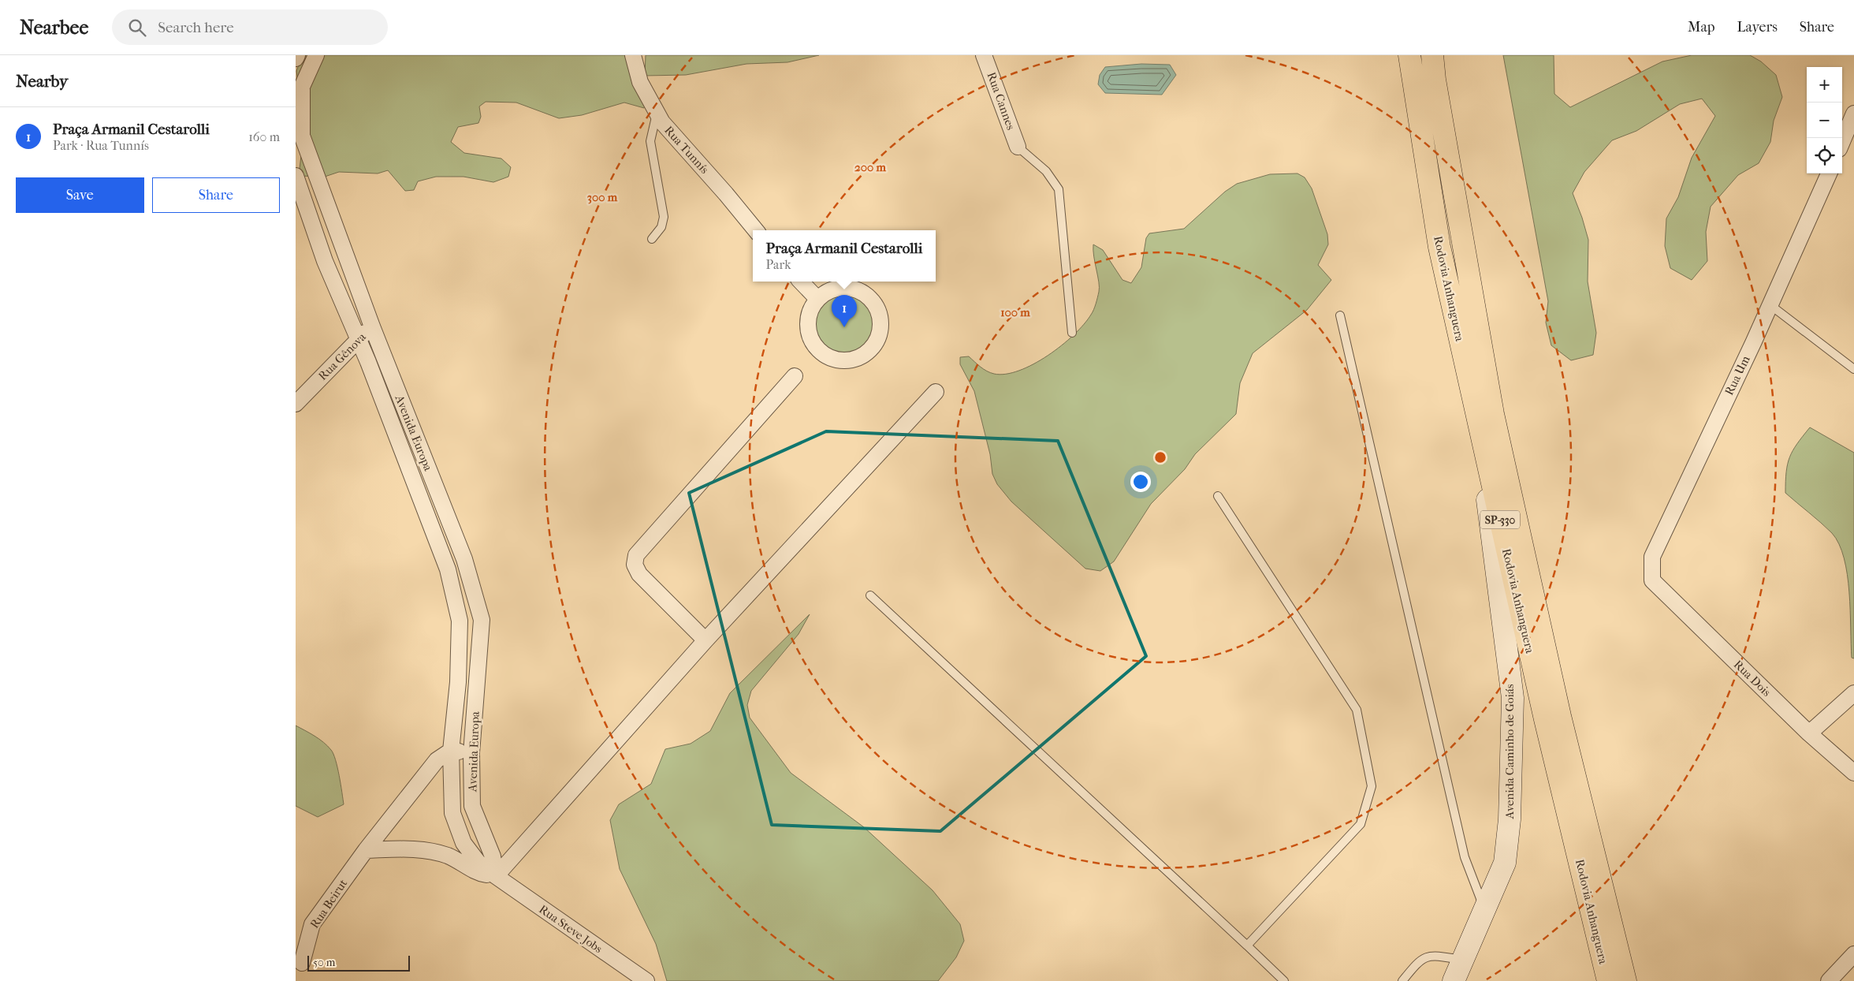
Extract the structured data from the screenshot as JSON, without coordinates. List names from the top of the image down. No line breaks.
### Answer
{"streets":{"highway":["Rodovia Anhanguera","SP-330"],"main road":["Avenida Caminho de Goiás"],"street":["Rua Cannes","Rua Tunnís","Rua Gênova","Rua Um","Avenida Europa","Rua Dois","Rua Beirut","Rua Steve Jobs"]},"crossings":[["Rodovia Anhanguera","Avenida Caminho de Goiás"],["Rua Gênova","Avenida Europa"],["Rua Um","Rua Dois"],["Avenida Europa","Rua Beirut"],["Avenida Europa","Rua Steve Jobs"]],"scale_bar":"50 m","page":{"header":"Nearbee","search":"Search here","nav":["Map","Layers","Share"],"heading":"Nearby","map_buttons":["+","−"],"list":[{"mark":"1","name":"Praça Armanil Cestarolli","note":"Park · Rua Tunnís","value":"160 m"}],"buttons":["Save","Share"],"popup":["Praça Armanil Cestarolli","Park"],"pins":"1","scale":"50 m"},"rings":["200 m","300 m","100 m"]}
